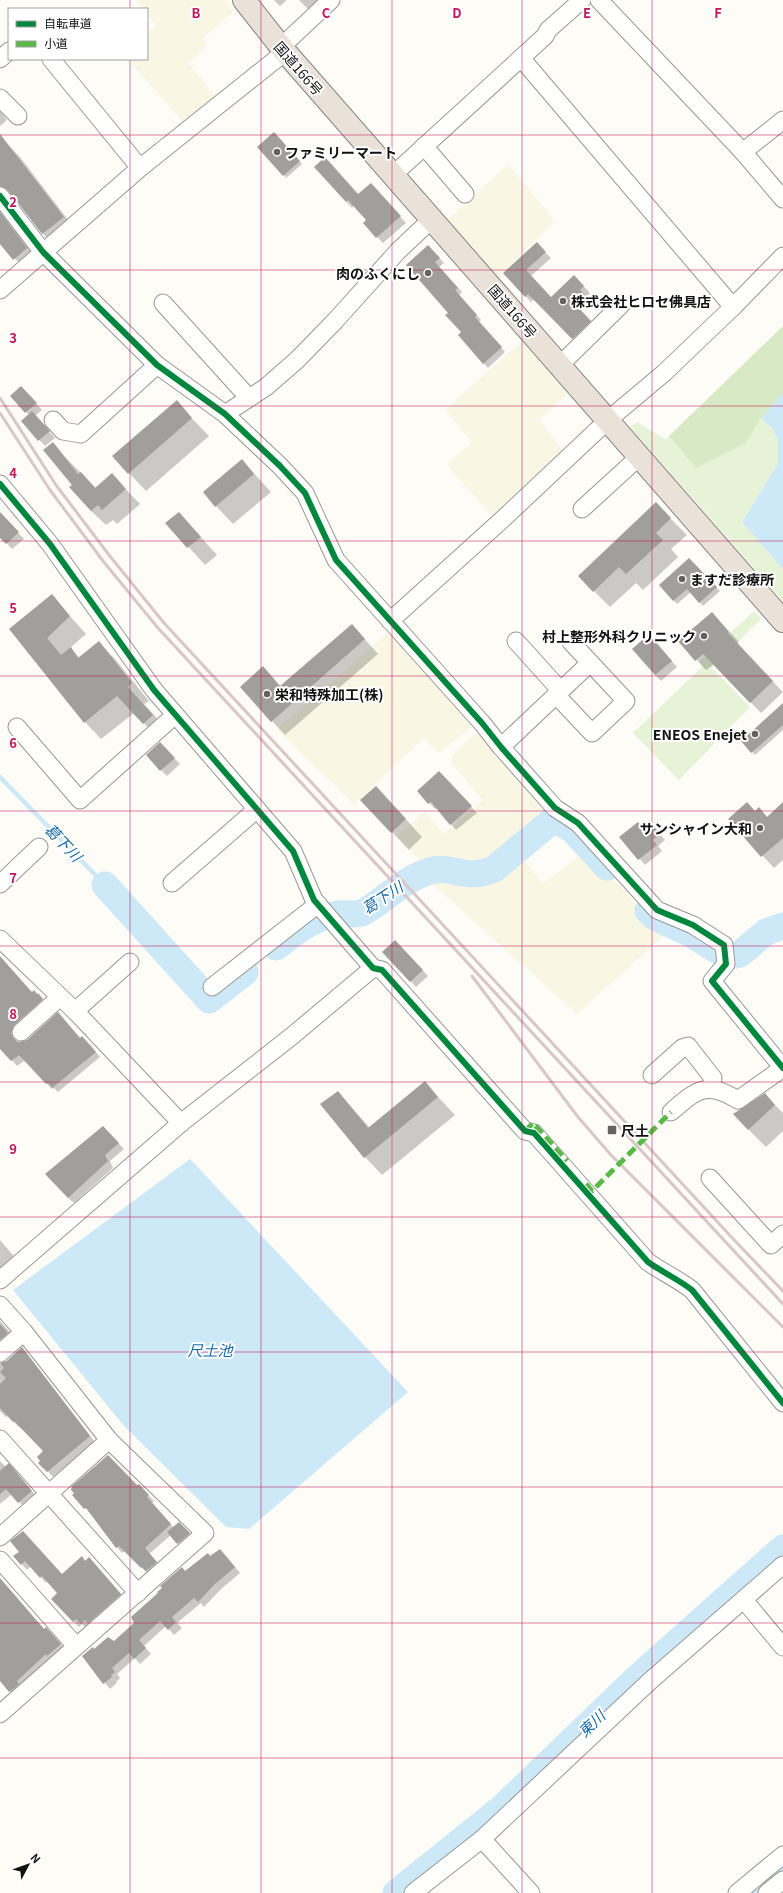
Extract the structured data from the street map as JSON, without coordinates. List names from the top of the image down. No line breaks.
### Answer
{"streets":{"highway":["国道166号"]},"water":["葛下川","尺土池","東川"],"places":{"other":["ファミリーマート","肉のふくにし","株式会社ヒロセ佛具店","ますだ診療所","村上整形外科クリニック","栄和特殊加工(株)","ENEOS Enejet","サンシャイン大和"],"transit":["尺土"]},"legend":["自転車道","小道"],"north":"top right","grid":{"columns":["B","C","D","E","F"],"rows":["2","3","4","5","6","7","8","9"]}}
